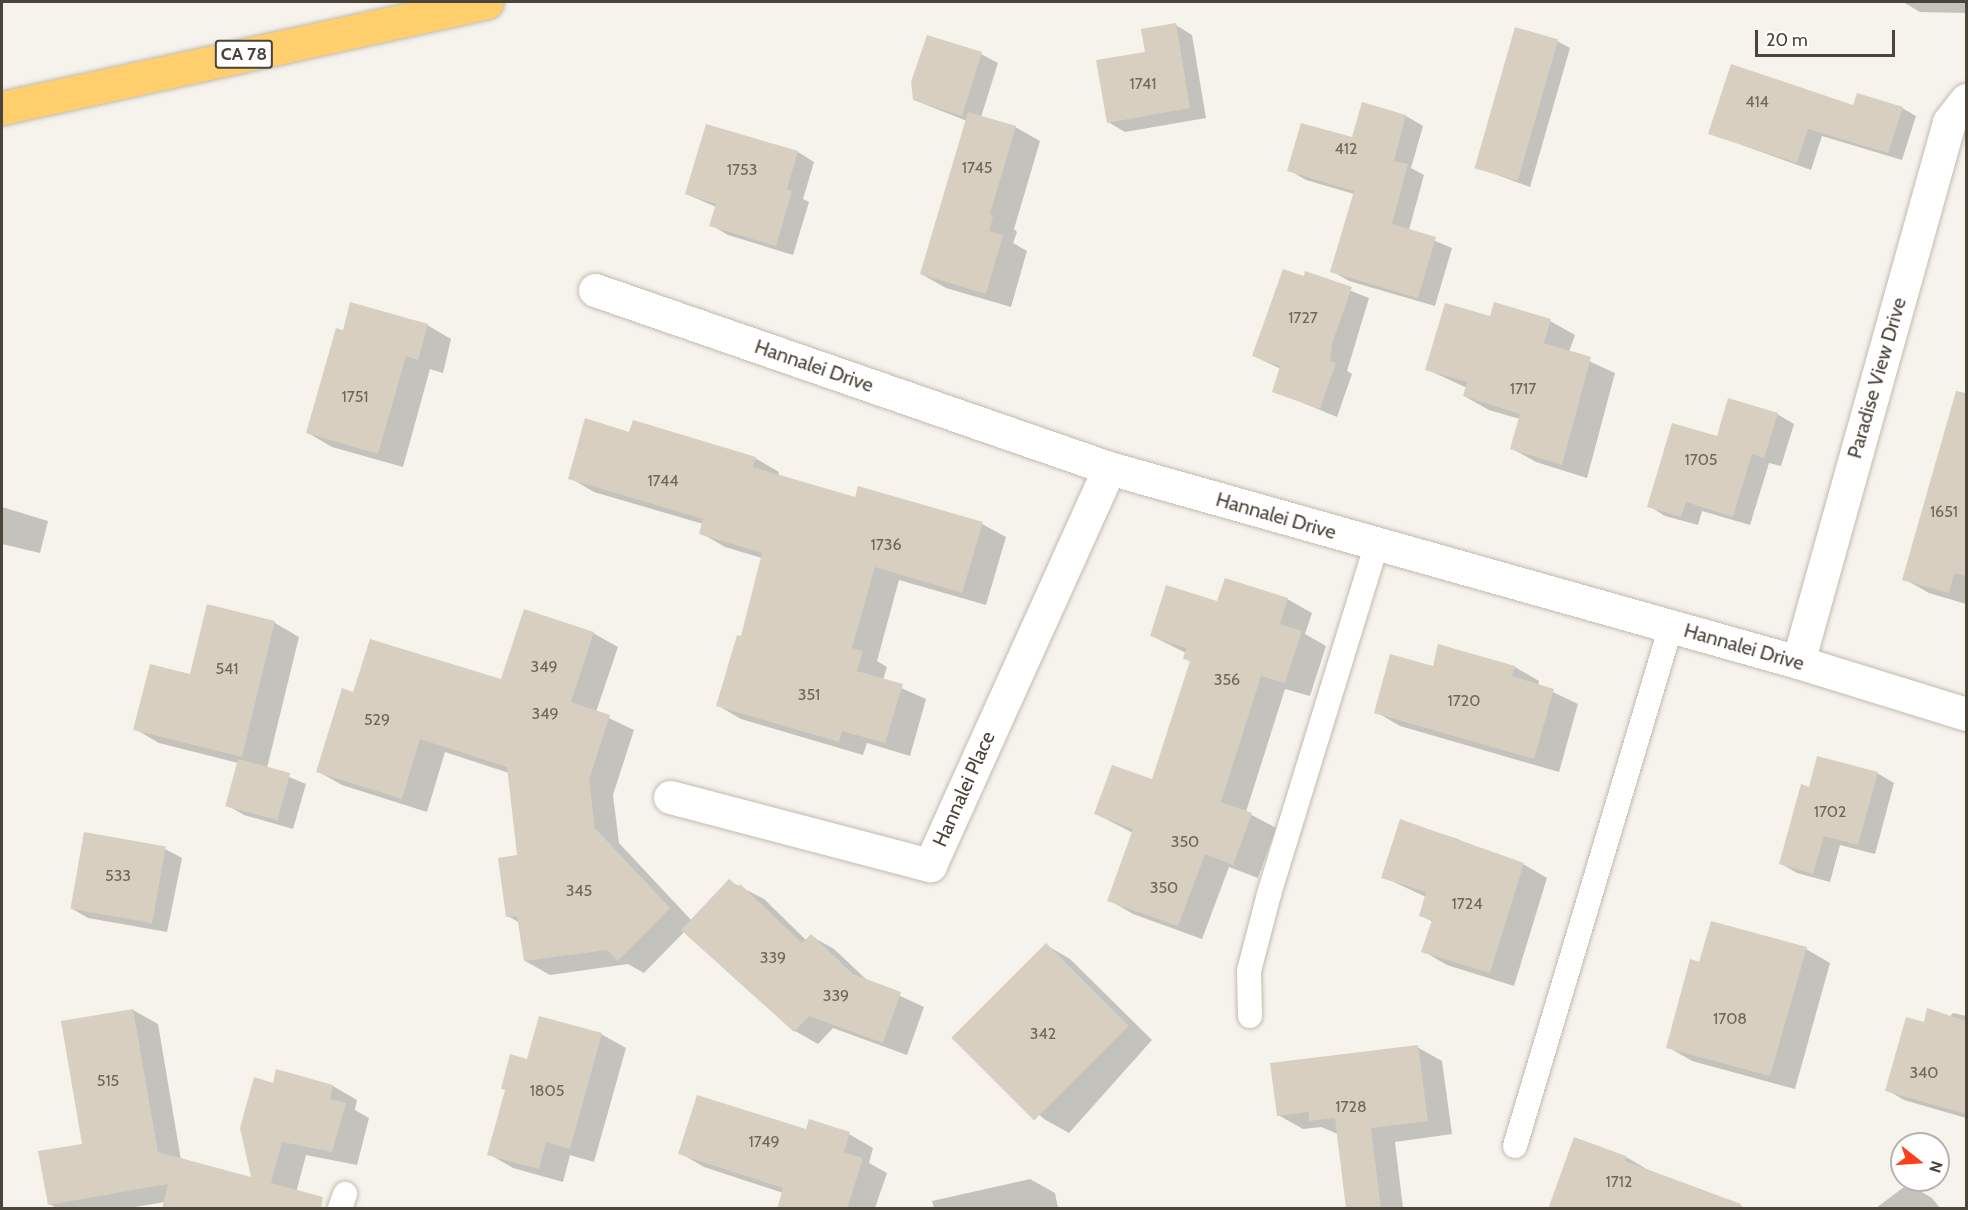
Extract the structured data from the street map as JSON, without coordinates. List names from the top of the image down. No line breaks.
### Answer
{"streets":{"highway":["CA 78"],"street":["Hannalei Drive","Paradise View Drive","Hannalei Place"]},"crossings":[["Hannalei Drive","Paradise View Drive"],["Hannalei Drive","Hannalei Place"]],"house_numbers":["1741","414","412","1745","1753","1727","1717","1751","1705","1744","1651","1736","349","541","356","351","1720","349","529","1702","350","533","350","345","1724","339","339","1708","342","340","515","1805","1728","1749","1712"],"scale_bar":"20 m","north":"right"}
